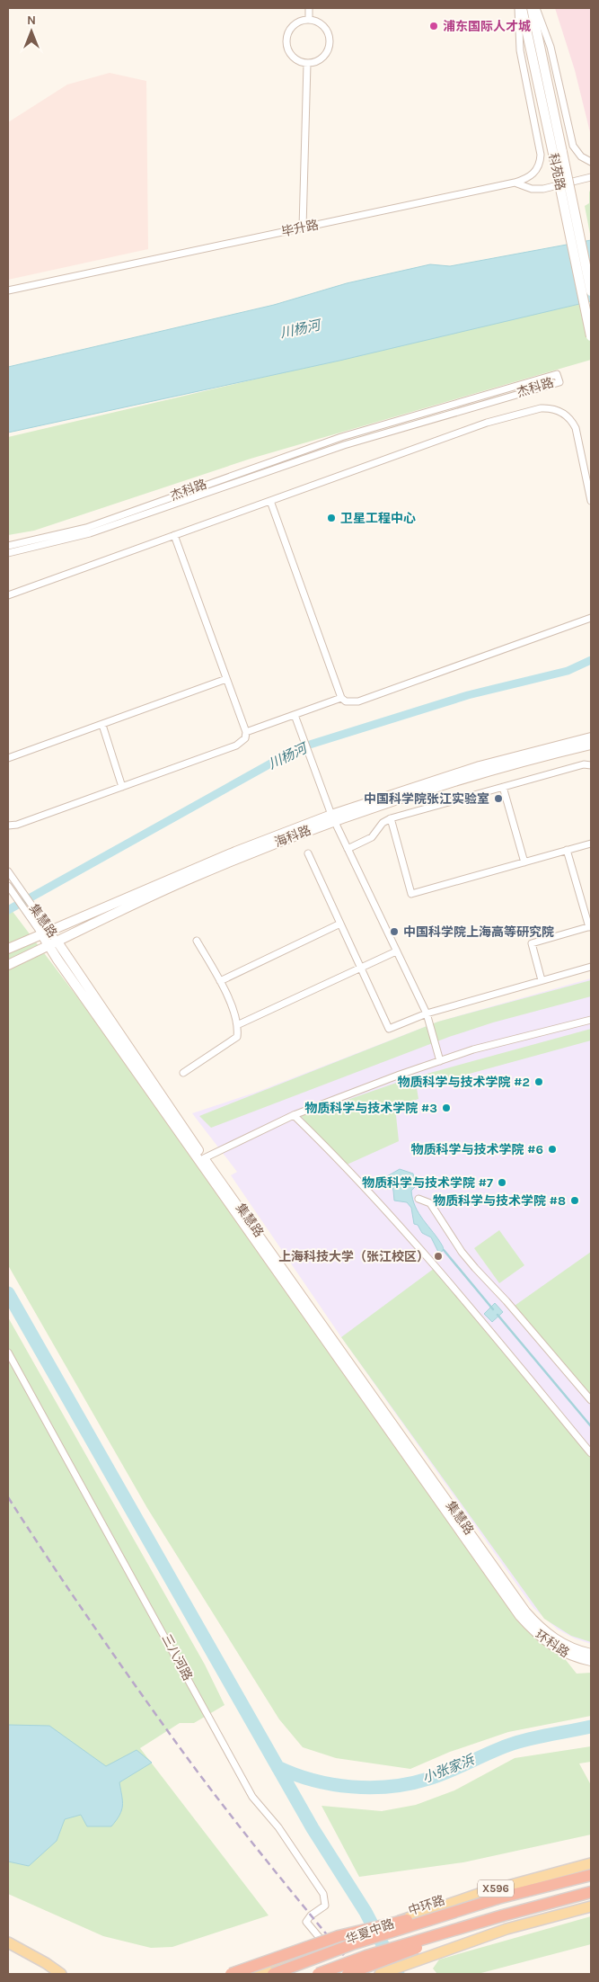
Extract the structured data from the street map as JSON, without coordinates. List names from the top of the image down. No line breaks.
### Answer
{"streets":{"highway":["中环路"],"main road":["X596","华夏中路"],"street":["科苑路","毕升路","杰科路","海科路","集慧路","环科路","三八河路"]},"crossings":[["海科路","集慧路"],["集慧路","环科路"],["三八河路","华夏中路"]],"water":["川杨河","小张家浜"],"places":["浦东国际人才城","卫星工程中心","中国科学院张江实验室","中国科学院上海高等研究院","物质科学与技术学院 #2","物质科学与技术学院 #3","物质科学与技术学院 #6","物质科学与技术学院 #7","物质科学与技术学院 #8","上海科技大学（张江校区）"],"north":"top"}
